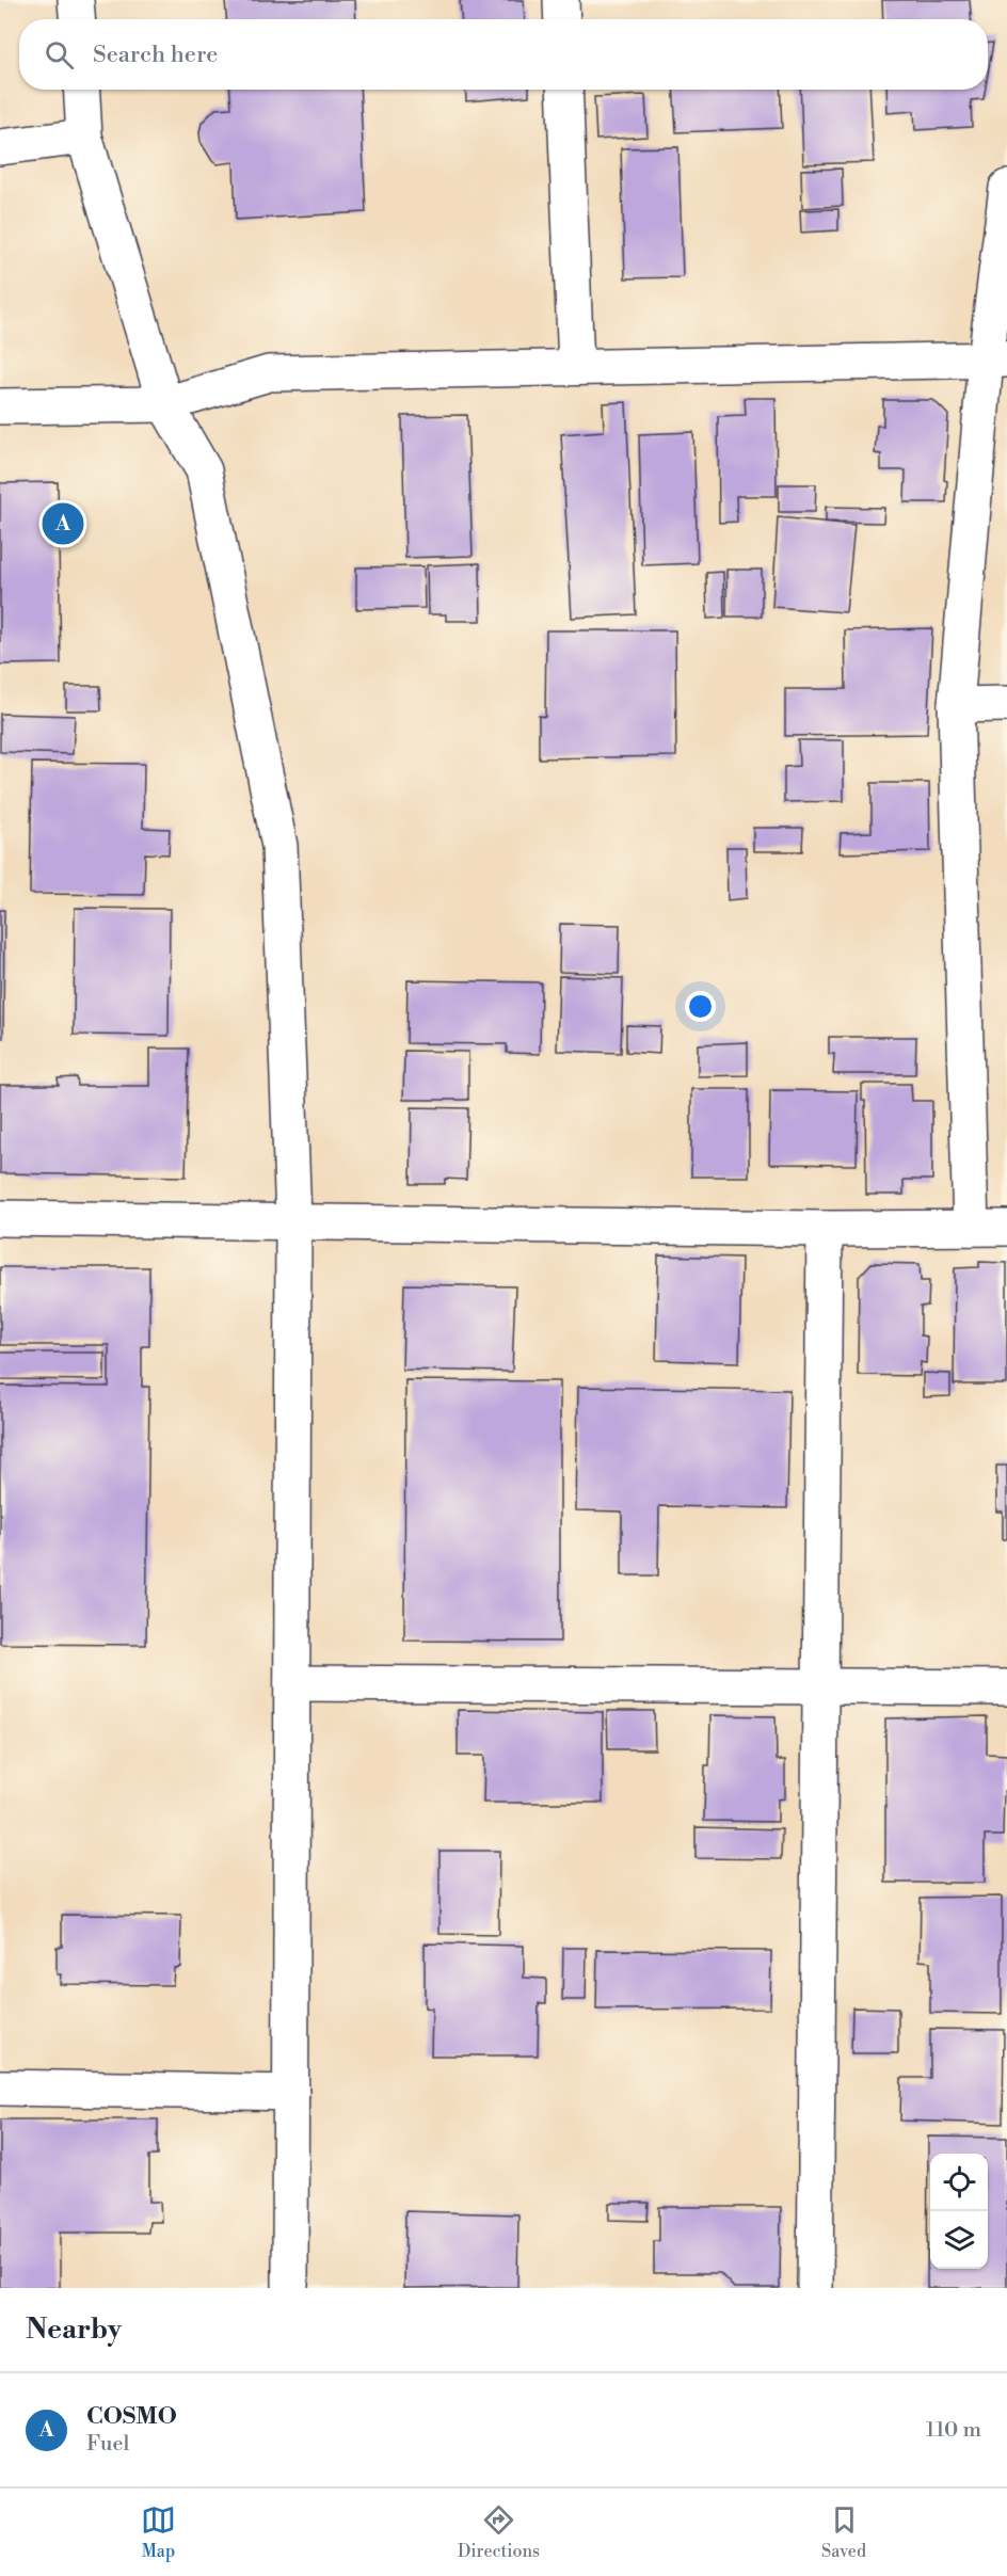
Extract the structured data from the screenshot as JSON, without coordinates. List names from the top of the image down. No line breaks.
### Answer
{"page":{"search":"Search here","pins":"A","heading":"Nearby","list":[{"mark":"A","name":"COSMO","note":"Fuel","value":"110 m"}],"nav":["Map","Directions","Saved"]}}
